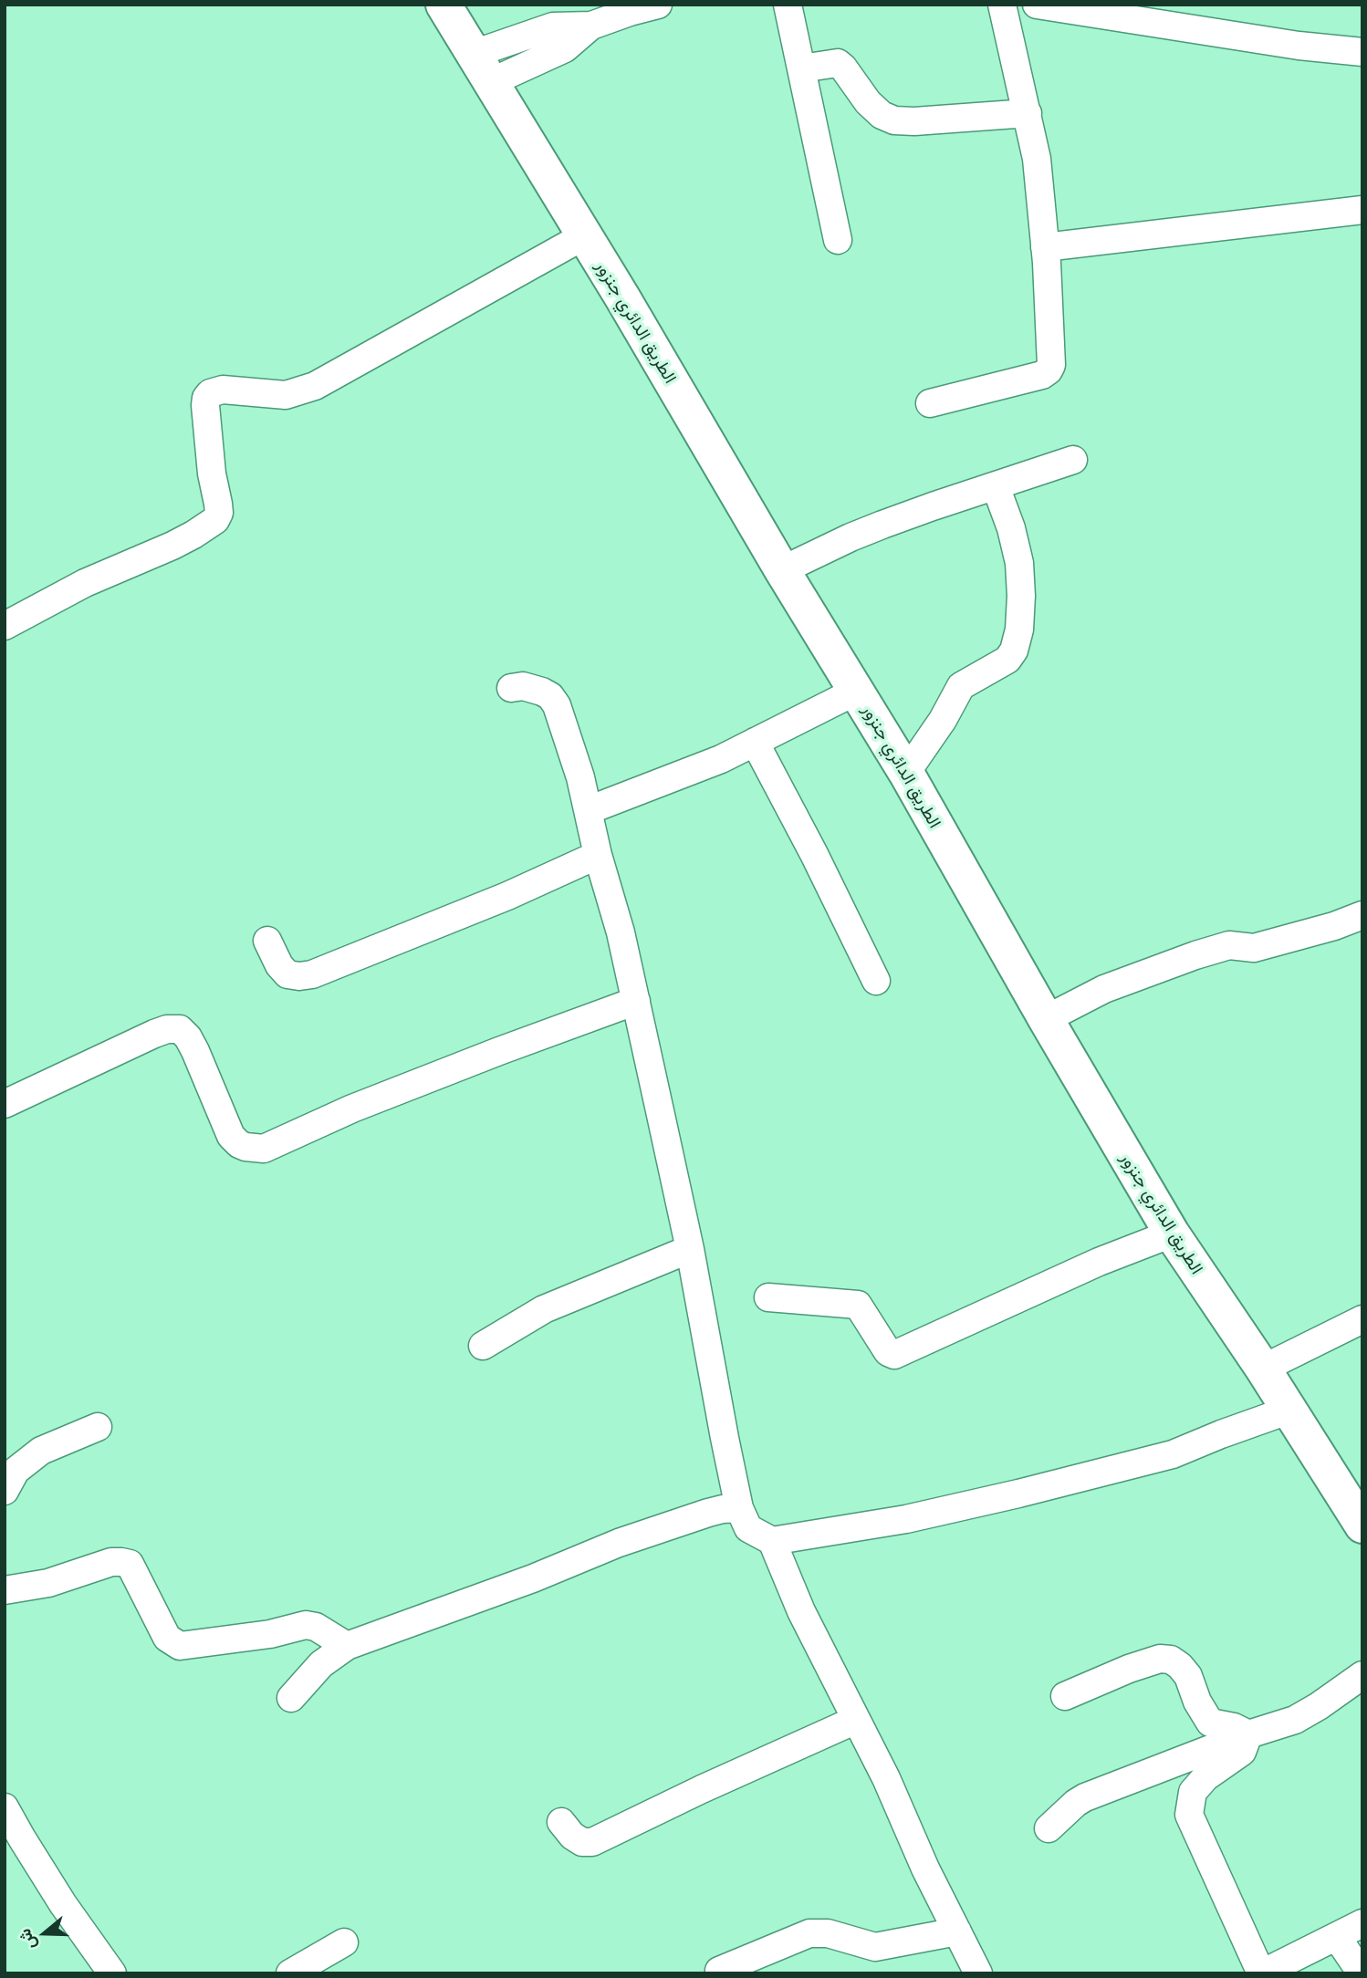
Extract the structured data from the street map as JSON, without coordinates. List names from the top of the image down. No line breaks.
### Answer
{"streets":{"main road":["الطريق الدائري جنزور"]},"north":"left"}
